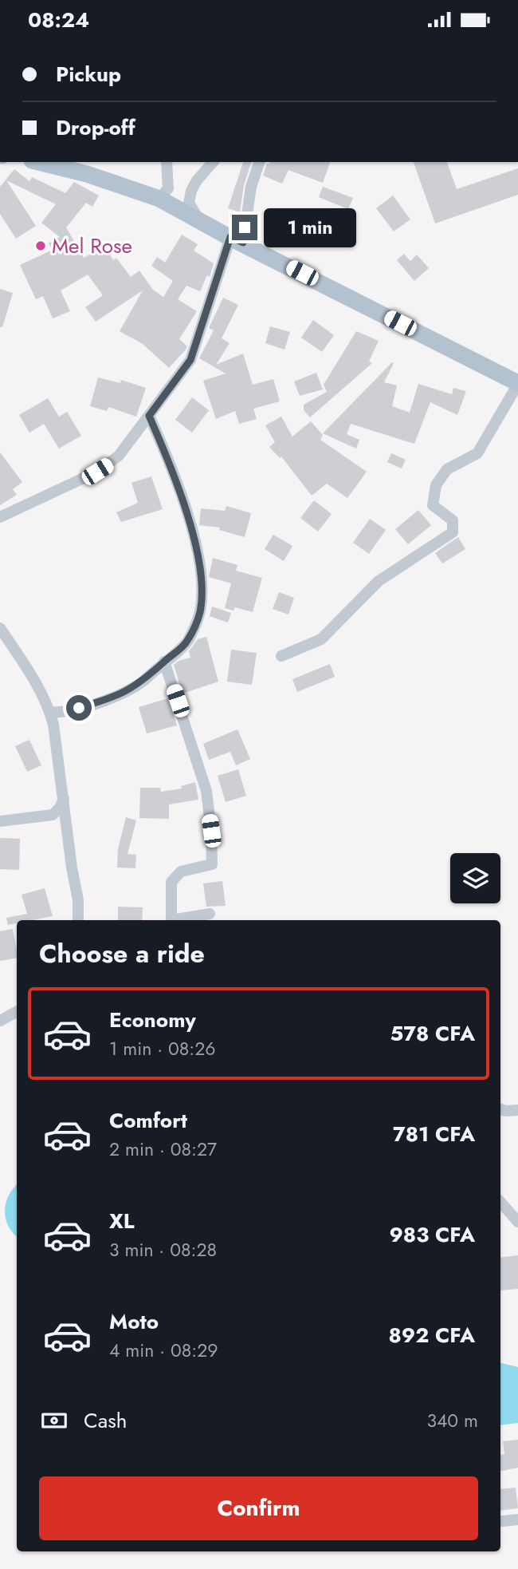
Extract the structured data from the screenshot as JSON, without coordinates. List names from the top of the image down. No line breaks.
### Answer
{"places":["Mel Rose"],"page":{"status":"08:24","banner":["Pickup","Drop-off"],"bubble":"1 min","heading":"Choose a ride","list":[{"name":"Economy","note":"1 min · 08:26","value":"578 CFA"},{"name":"Comfort","note":"2 min · 08:27","value":"781 CFA"},{"name":"XL","note":"3 min · 08:28","value":"983 CFA"},{"name":"Moto","note":"4 min · 08:29","value":"892 CFA"}],"pay":["Cash","340 m"],"buttons":"Confirm"}}
